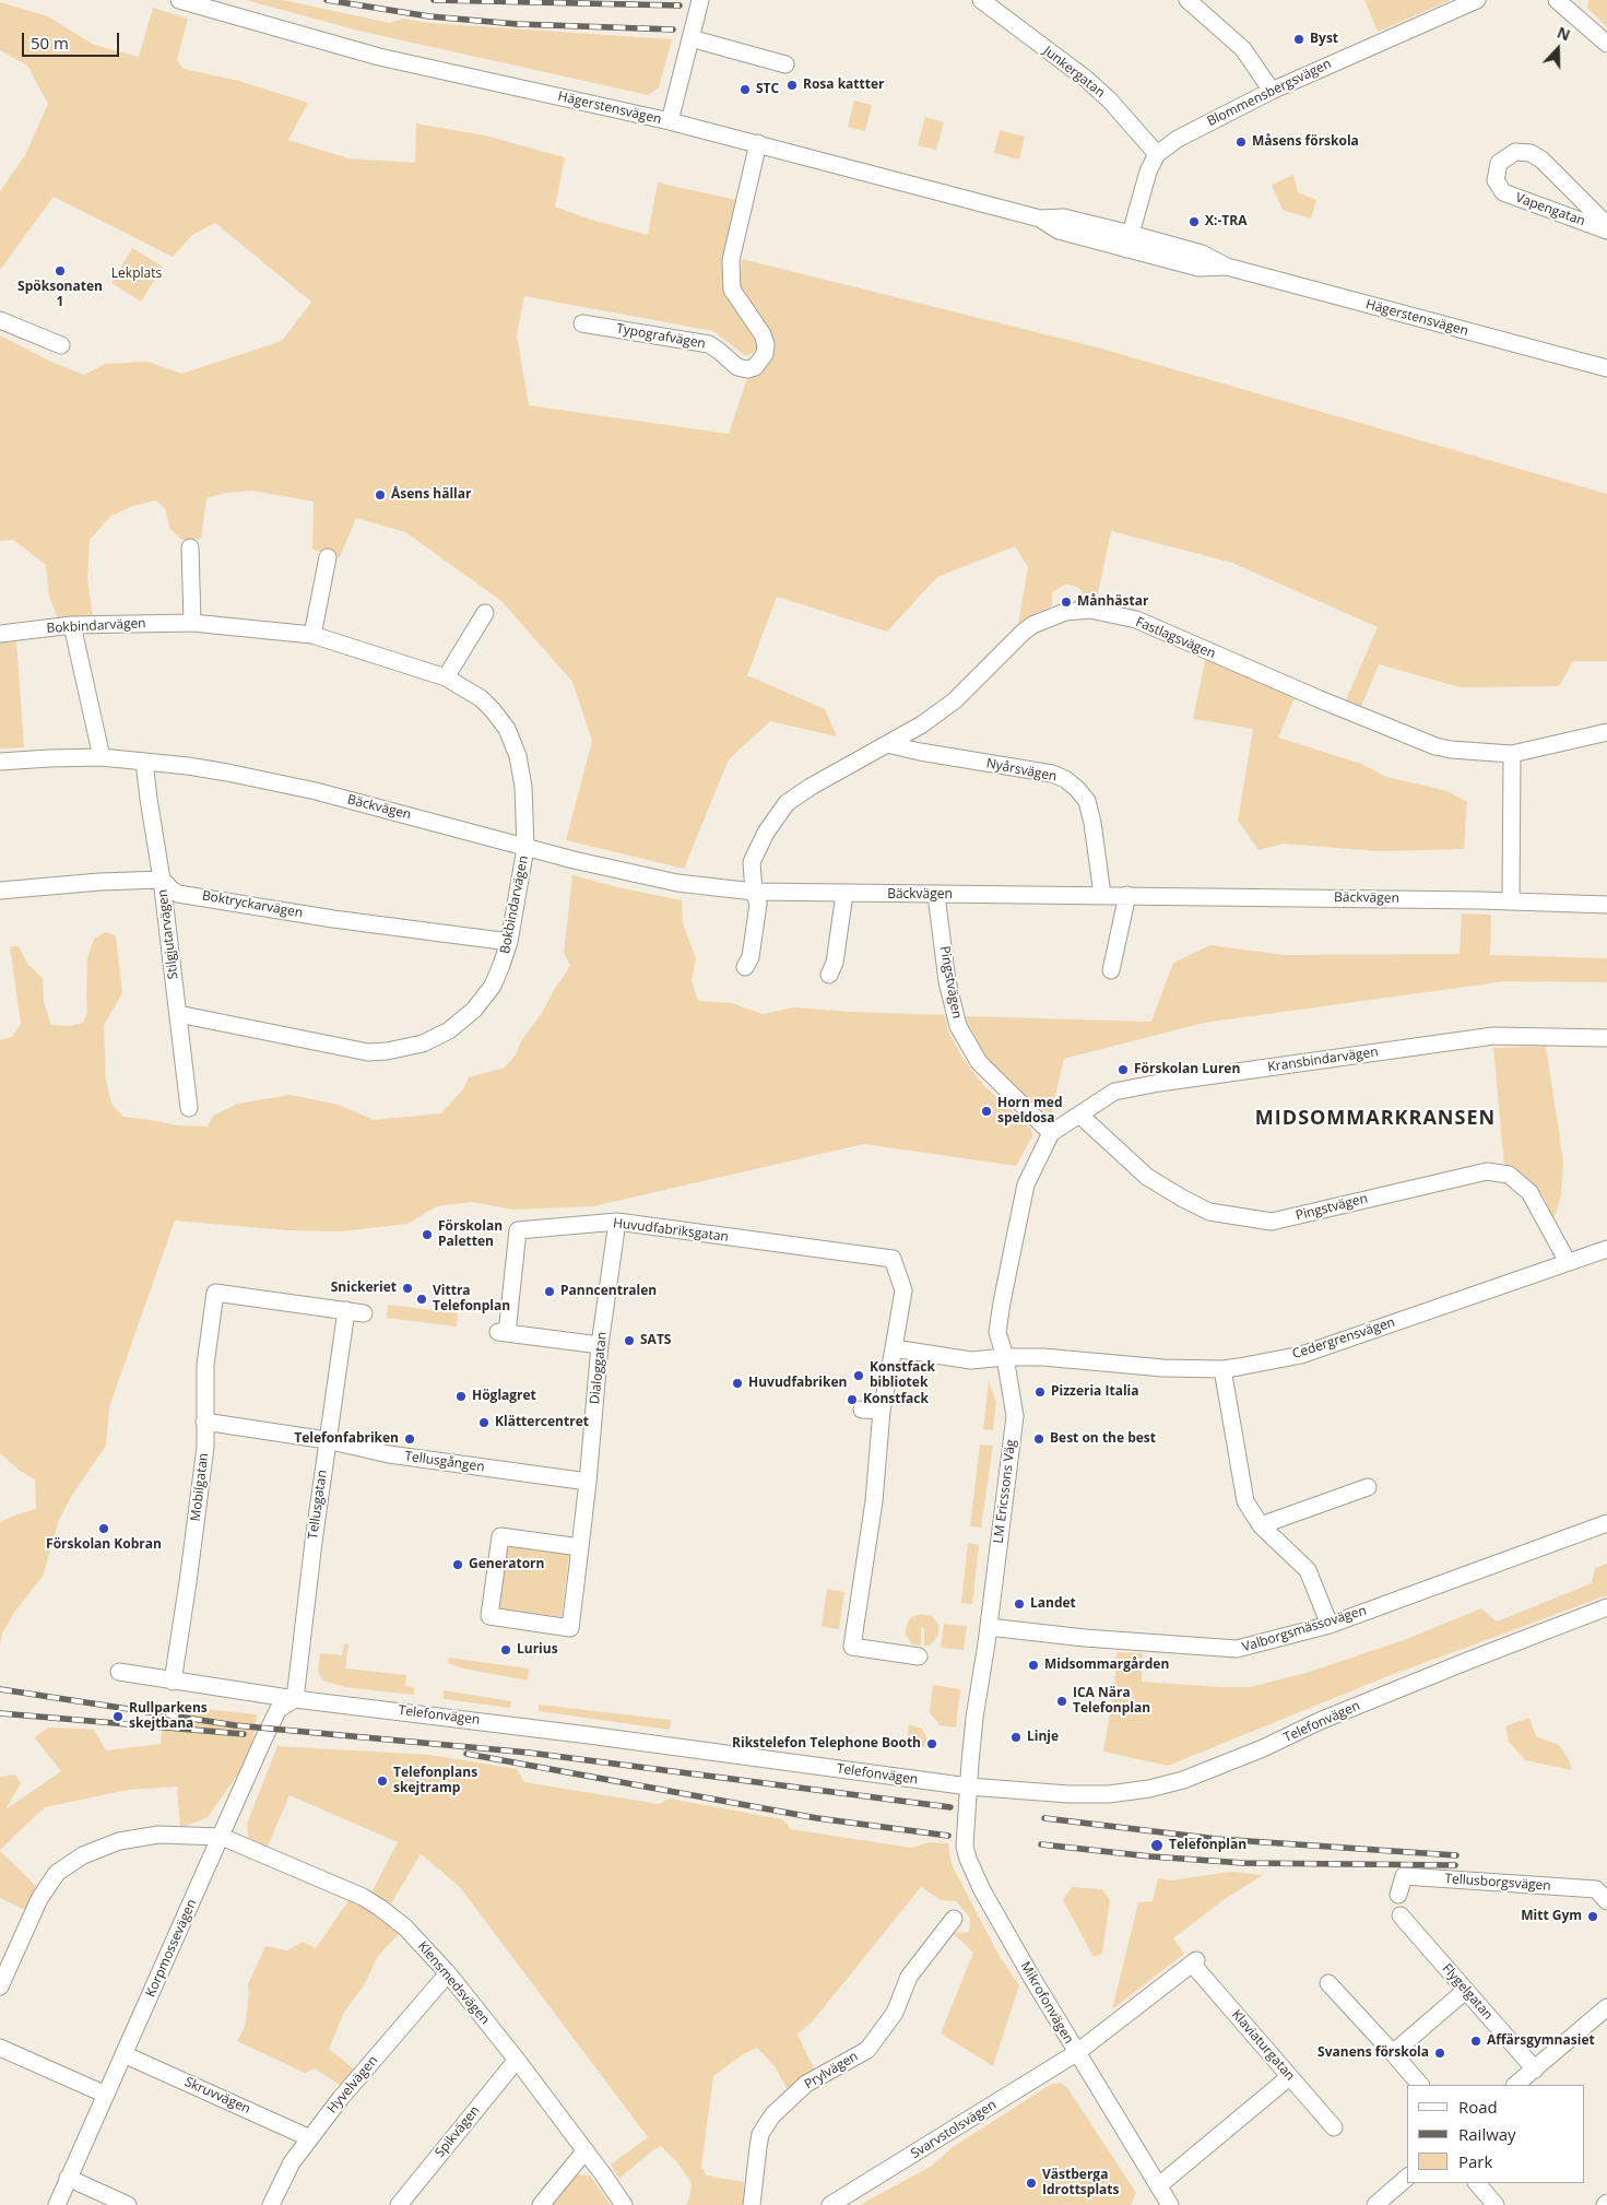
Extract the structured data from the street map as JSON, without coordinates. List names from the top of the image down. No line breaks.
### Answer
{"streets":{"street":["Junkergatan","Blommensbergsvägen","Hägerstensvägen","Vapengatan","Typografvägen","Bokbindarvägen","Fastlagsvägen","Nyårsvägen","Bäckvägen","Boktryckarvägen","Stilgjutarvägen","Pingstvägen","Kransbindarvägen","Huvudfabriksgatan","Cedergrensvägen","Dialoggatan","Tellusgången","Mobilgatan","LM Ericssons Väg","Tellusgatan","Valborgsmässovägen","Telefonvägen","Tellusborgsvägen","Korpmossevägen","Klensmedsvägen","Flygelgatan","Mikrofonvägen","Klaviaturgatan","Prylvägen","Hyvelvägen","Skruvvägen","Svarvstolsvägen","Spikvägen"]},"crossings":[["Junkergatan","Blommensbergsvägen"],["Hägerstensvägen","Typografvägen"],["Bokbindarvägen","Bäckvägen"],["Bokbindarvägen","Boktryckarvägen"],["Bokbindarvägen","Stilgjutarvägen"],["Fastlagsvägen","Nyårsvägen"],["Fastlagsvägen","Bäckvägen"],["Nyårsvägen","Bäckvägen"],["Bäckvägen","Stilgjutarvägen"],["Bäckvägen","Pingstvägen"],["Boktryckarvägen","Stilgjutarvägen"],["Pingstvägen","Kransbindarvägen"],["Pingstvägen","Cedergrensvägen"],["Pingstvägen","LM Ericssons Väg"],["Kransbindarvägen","LM Ericssons Väg"],["Huvudfabriksgatan","Dialoggatan"],["Cedergrensvägen","LM Ericssons Väg"],["Dialoggatan","Tellusgången"],["Tellusgången","Mobilgatan"],["Tellusgången","Tellusgatan"],["Mobilgatan","Tellusgatan"],["Mobilgatan","Telefonvägen"],["LM Ericssons Väg","Valborgsmässovägen"],["Tellusgatan","Telefonvägen"],["Tellusgatan","Korpmossevägen"],["Telefonvägen","Korpmossevägen"],["Telefonvägen","Mikrofonvägen"],["Korpmossevägen","Klensmedsvägen"],["Korpmossevägen","Skruvvägen"],["Klensmedsvägen","Hyvelvägen"],["Klensmedsvägen","Spikvägen"],["Mikrofonvägen","Svarvstolsvägen"],["Klaviaturgatan","Svarvstolsvägen"],["Hyvelvägen","Skruvvägen"]],"districts":["MIDSOMMARKRANSEN"],"parks":["Lekplats"],"places":["Byst","Rosa kattter","STC","Måsens förskola","X:-TRA","Spöksonaten 1","Åsens hällar","Månhästar","Förskolan Luren","Horn med speldosa","Förskolan Paletten","Snickeriet","Panncentralen","Vittra Telefonplan","SATS","Konstfack bibliotek","Huvudfabriken","Pizzeria Italia","Höglagret","Konstfack","Klättercentret","Telefonfabriken","Best on the best","Förskolan Kobran","Generatorn","Landet","Lurius","Midsommargården","ICA Nära Telefonplan","Rullparkens skejtbana","Linje","Rikstelefon Telephone Booth","Telefonplans skejtramp","Telefonplan","Mitt Gym","Affärsgymnasiet","Svanens förskola","Västberga Idrottsplats"],"legend":["Road","Railway","Park"],"scale_bar":"50 m","north":"top"}
